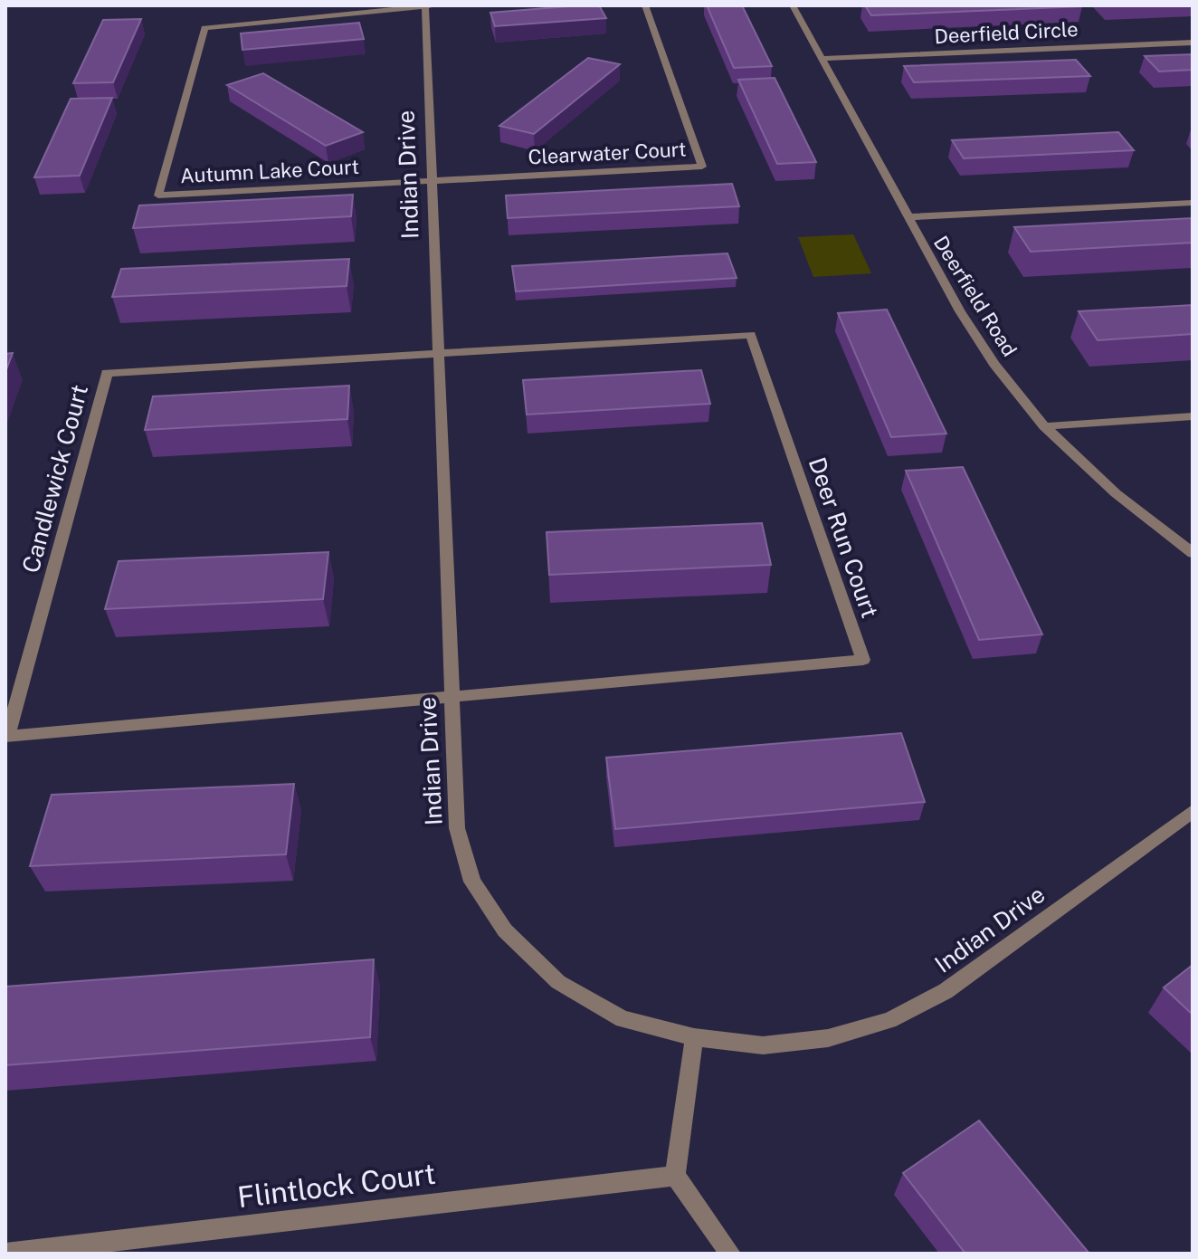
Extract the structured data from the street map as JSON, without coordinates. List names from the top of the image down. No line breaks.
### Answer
{"streets":{"street":["Deerfield Circle","Clearwater Court","Autumn Lake Court","Indian Drive","Deerfield Road","Candlewick Court","Deer Run Court","Flintlock Court"]},"crossings":[["Deerfield Circle","Deerfield Road"],["Clearwater Court","Autumn Lake Court"],["Clearwater Court","Indian Drive"],["Autumn Lake Court","Indian Drive"],["Indian Drive","Candlewick Court"],["Indian Drive","Deer Run Court"],["Candlewick Court","Deer Run Court"]]}
